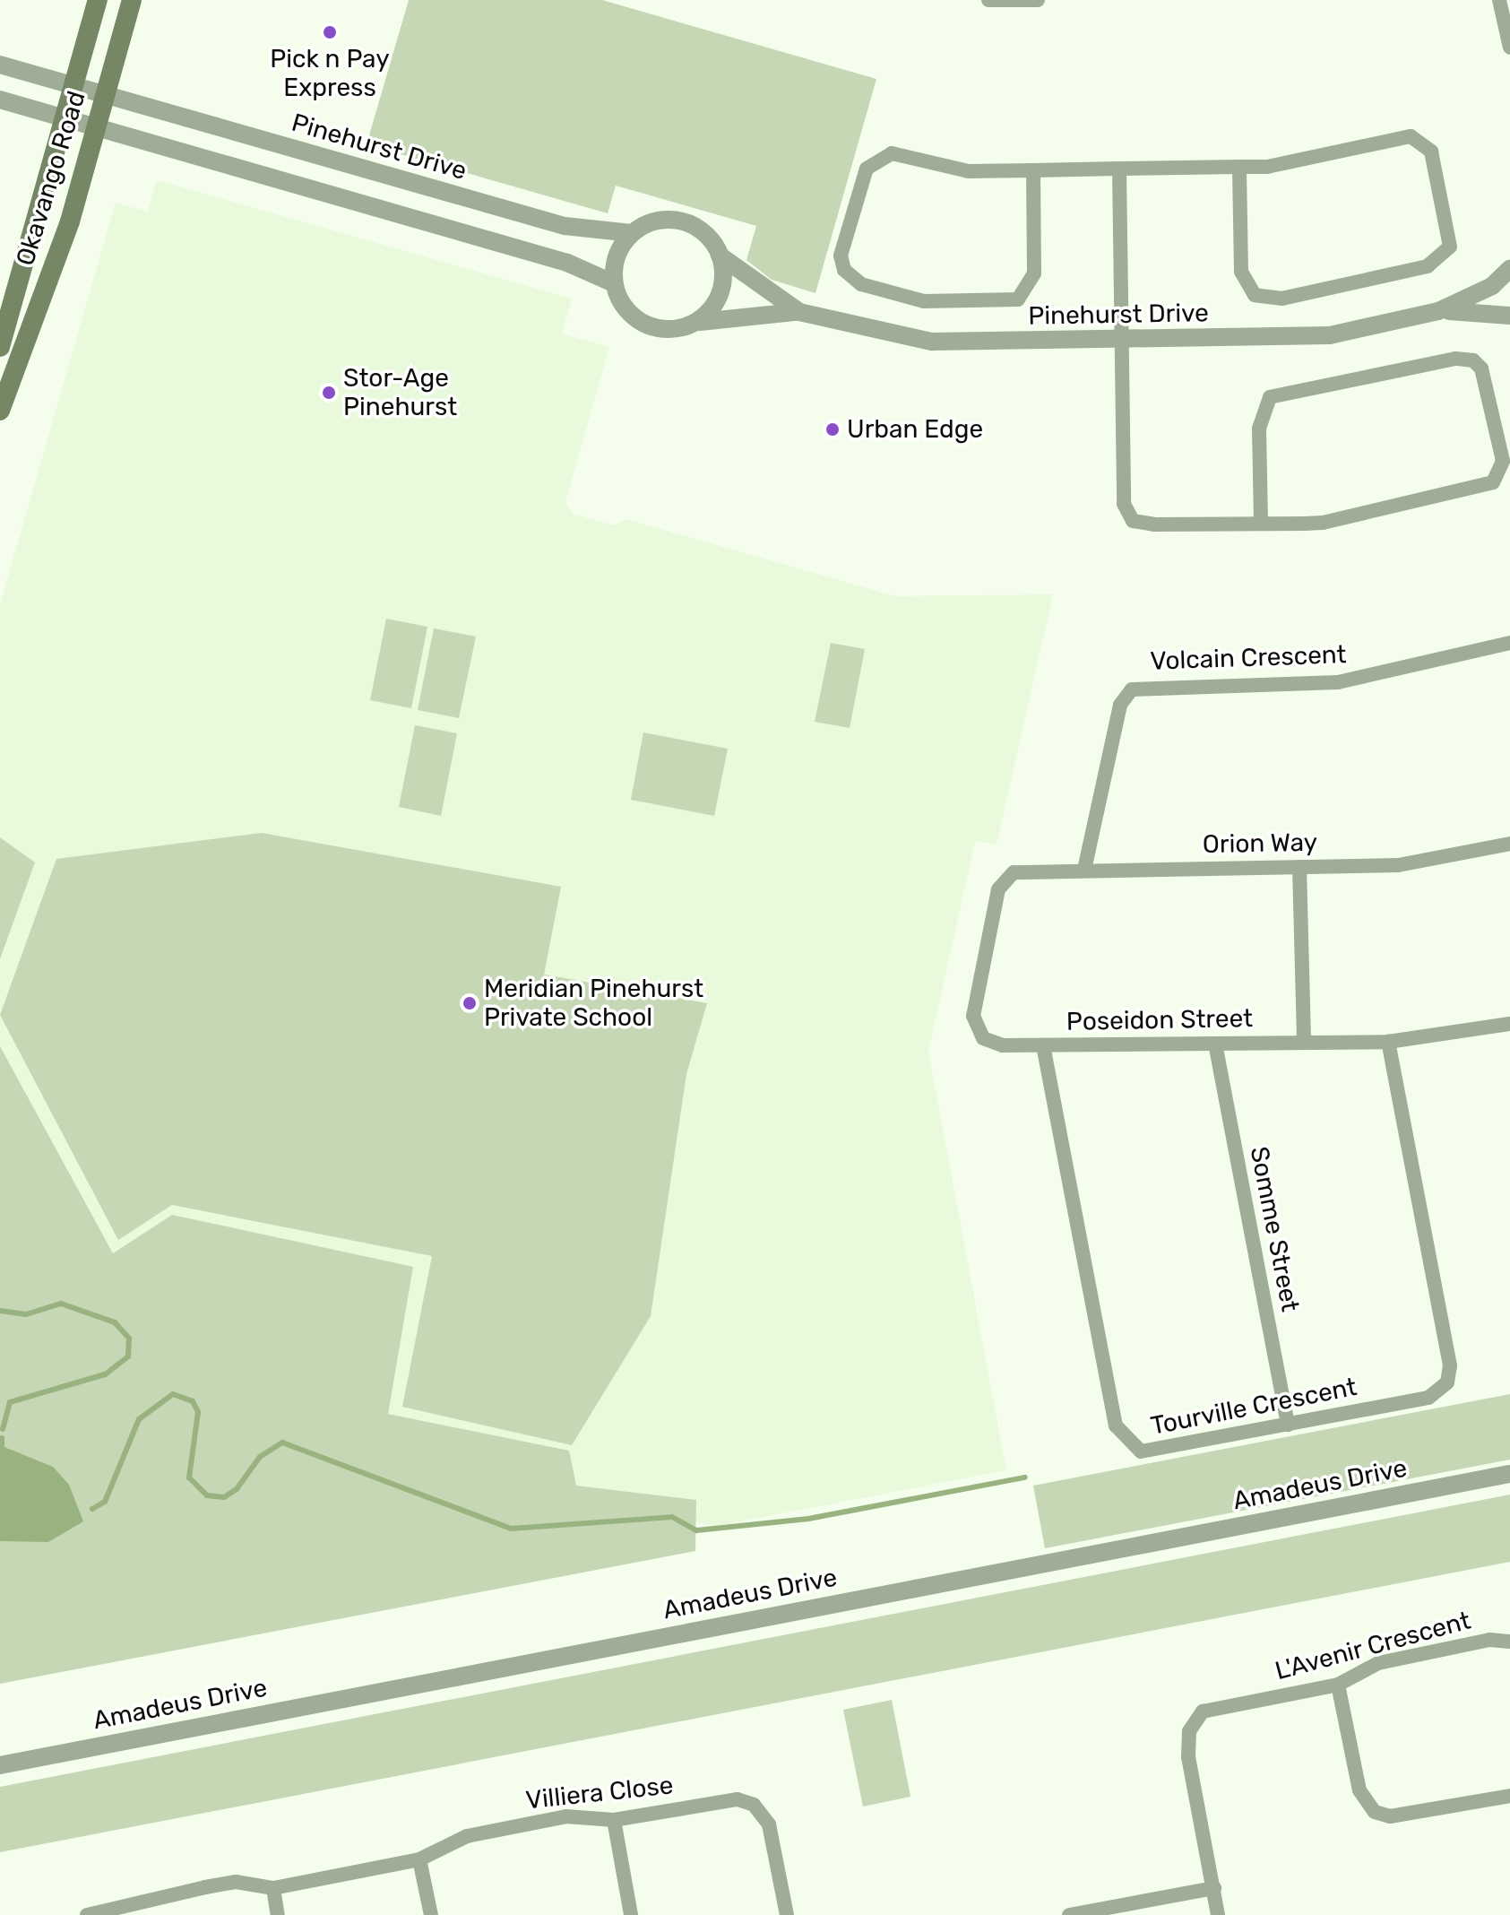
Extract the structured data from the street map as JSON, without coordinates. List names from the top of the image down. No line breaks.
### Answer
{"streets":{"main road":["Okavango Road"],"street":["Pinehurst Drive","Volcain Crescent","Orion Way","Poseidon Street","Somme Street","Tourville Crescent","Amadeus Drive","L'Avenir Crescent","Villiera Close"]},"crossings":[["Pinehurst Drive","Okavango Road"],["Volcain Crescent","Orion Way"],["Orion Way","Poseidon Street"],["Poseidon Street","Somme Street"],["Poseidon Street","Tourville Crescent"],["Somme Street","Tourville Crescent"]],"places":["Pick n Pay Express","Stor-Age Pinehurst","Urban Edge","Meridian Pinehurst Private School"]}
